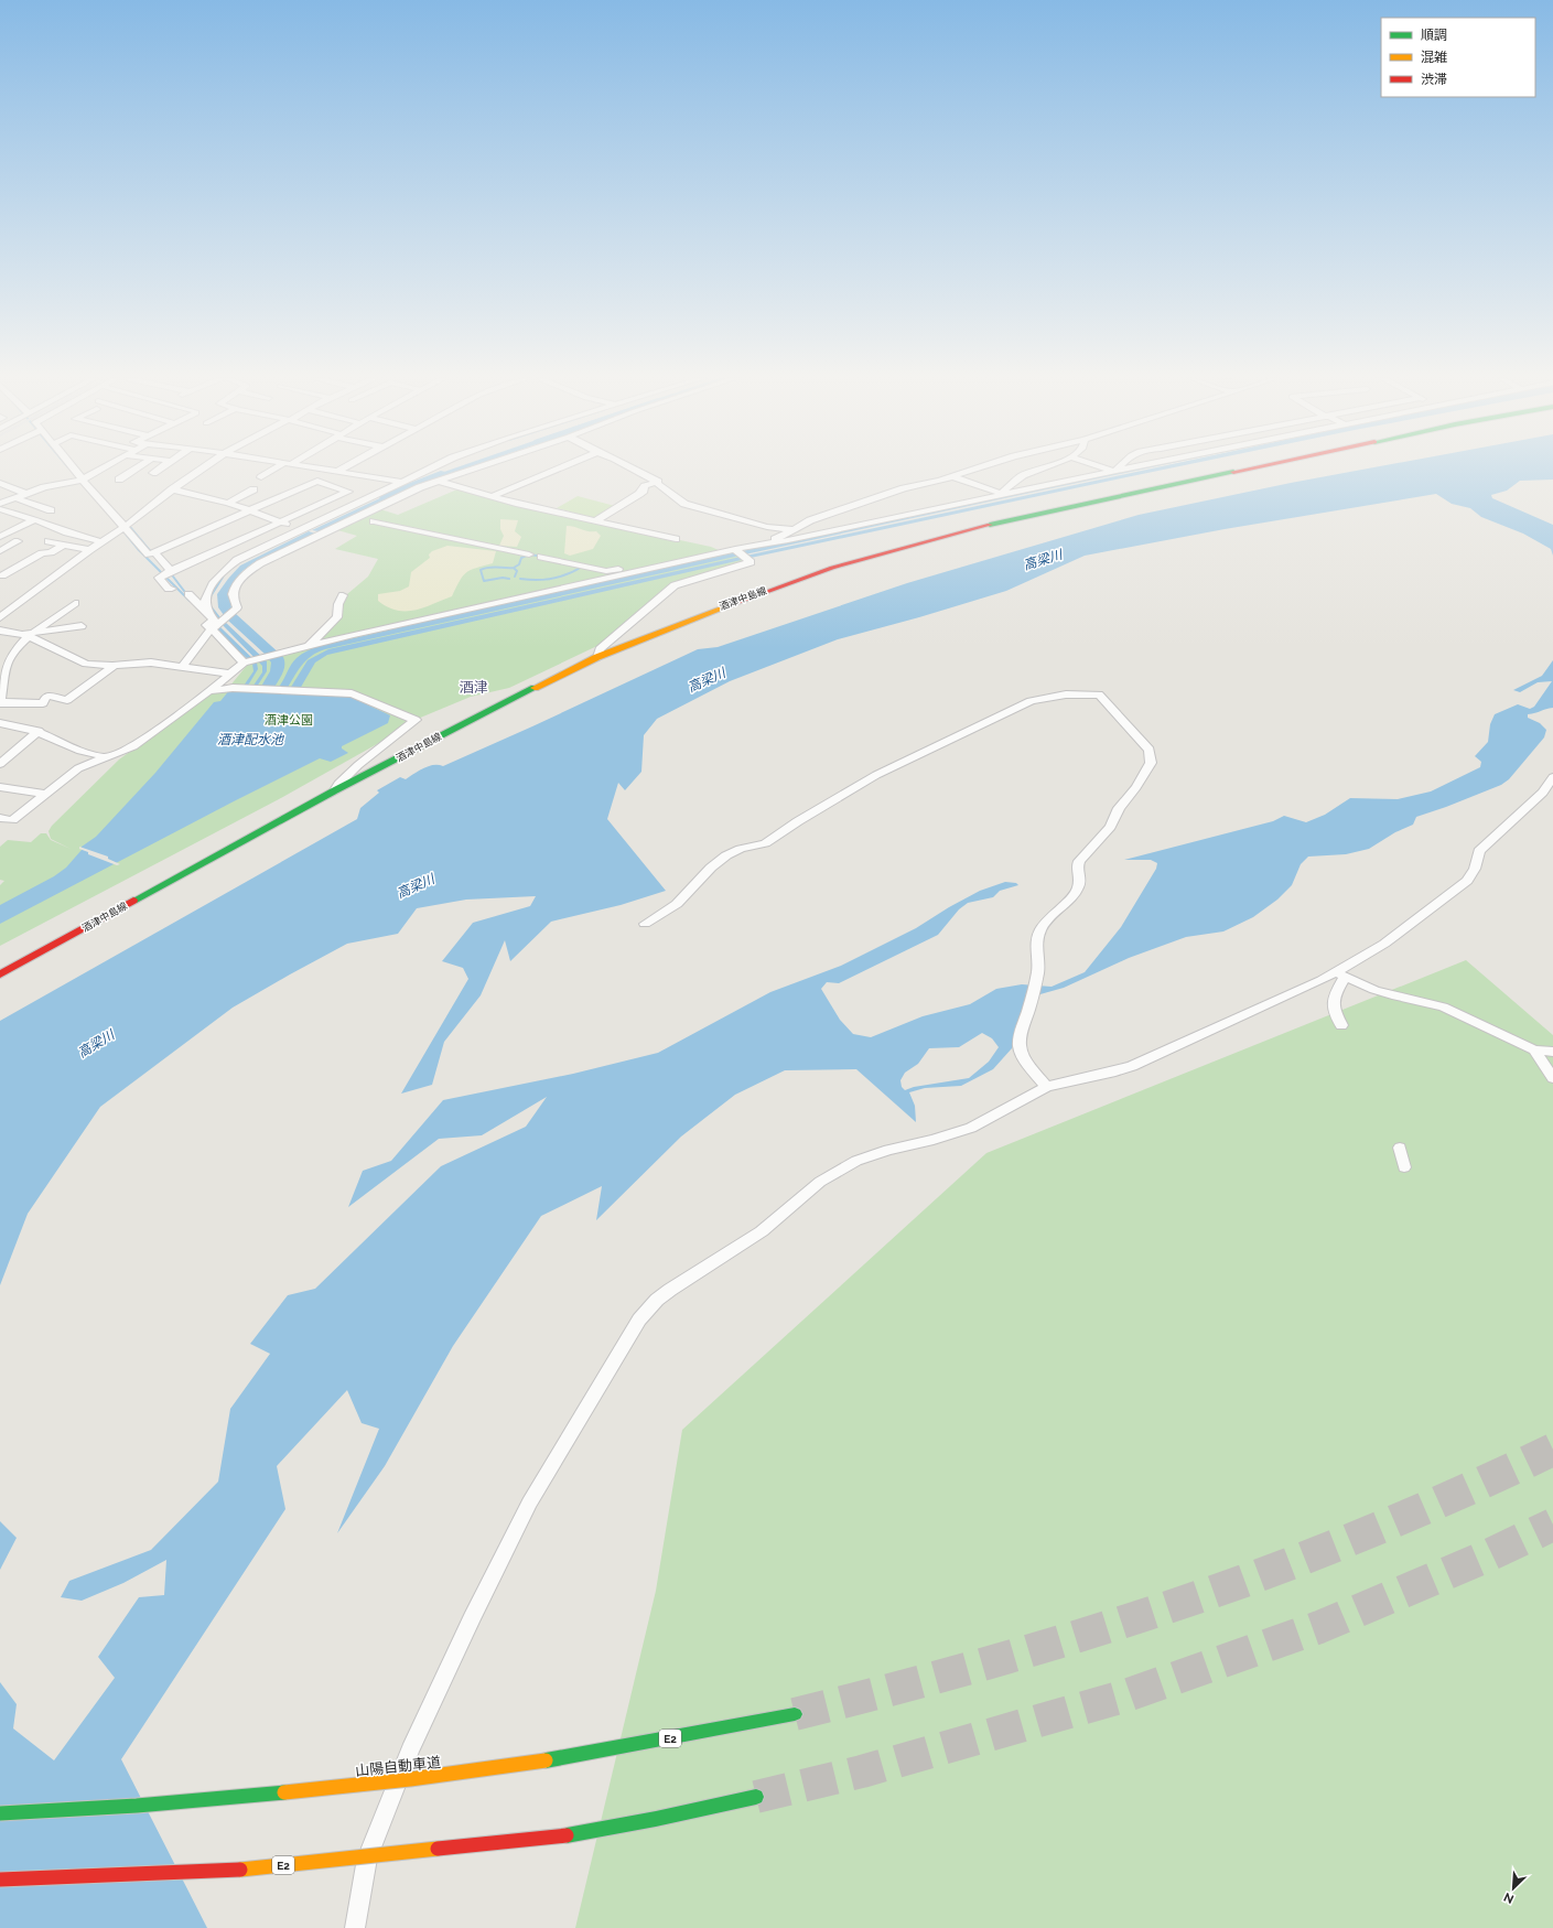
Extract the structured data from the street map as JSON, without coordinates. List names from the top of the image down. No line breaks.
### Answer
{"streets":{"main road":["酒津中島線","E2","山陽自動車道"]},"districts":["酒津"],"water":["高梁川","酒津配水池"],"parks":["酒津公園"],"legend":["順調","混雑","渋滞"],"north":"bottom left"}
